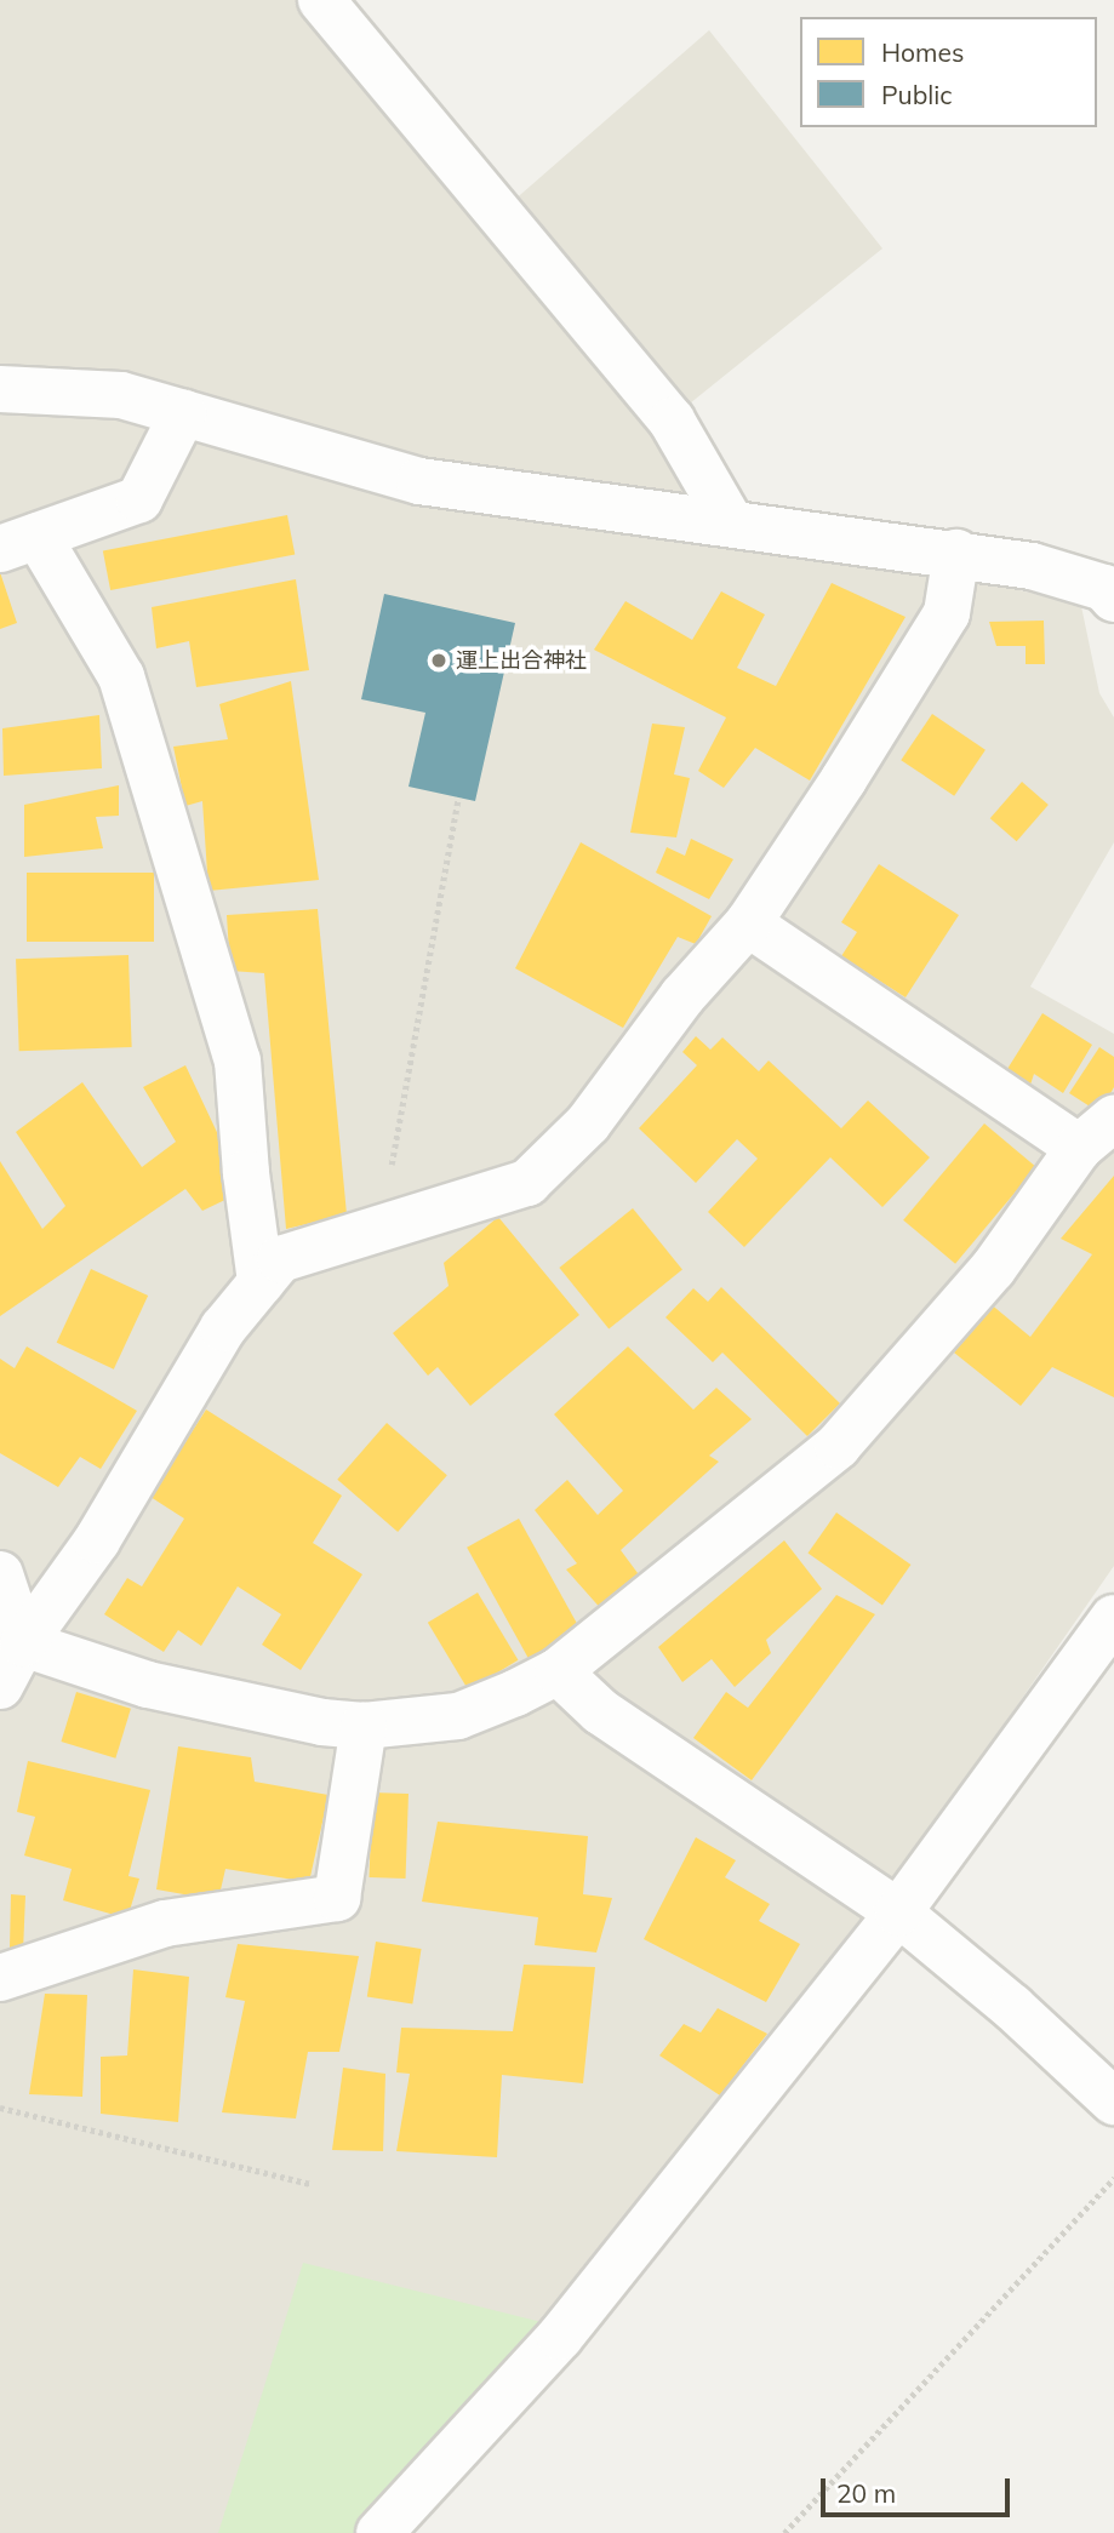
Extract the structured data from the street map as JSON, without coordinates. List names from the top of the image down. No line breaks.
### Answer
{"places":["運上出合神社"],"legend":["Homes","Public"],"scale_bar":"20 m"}
